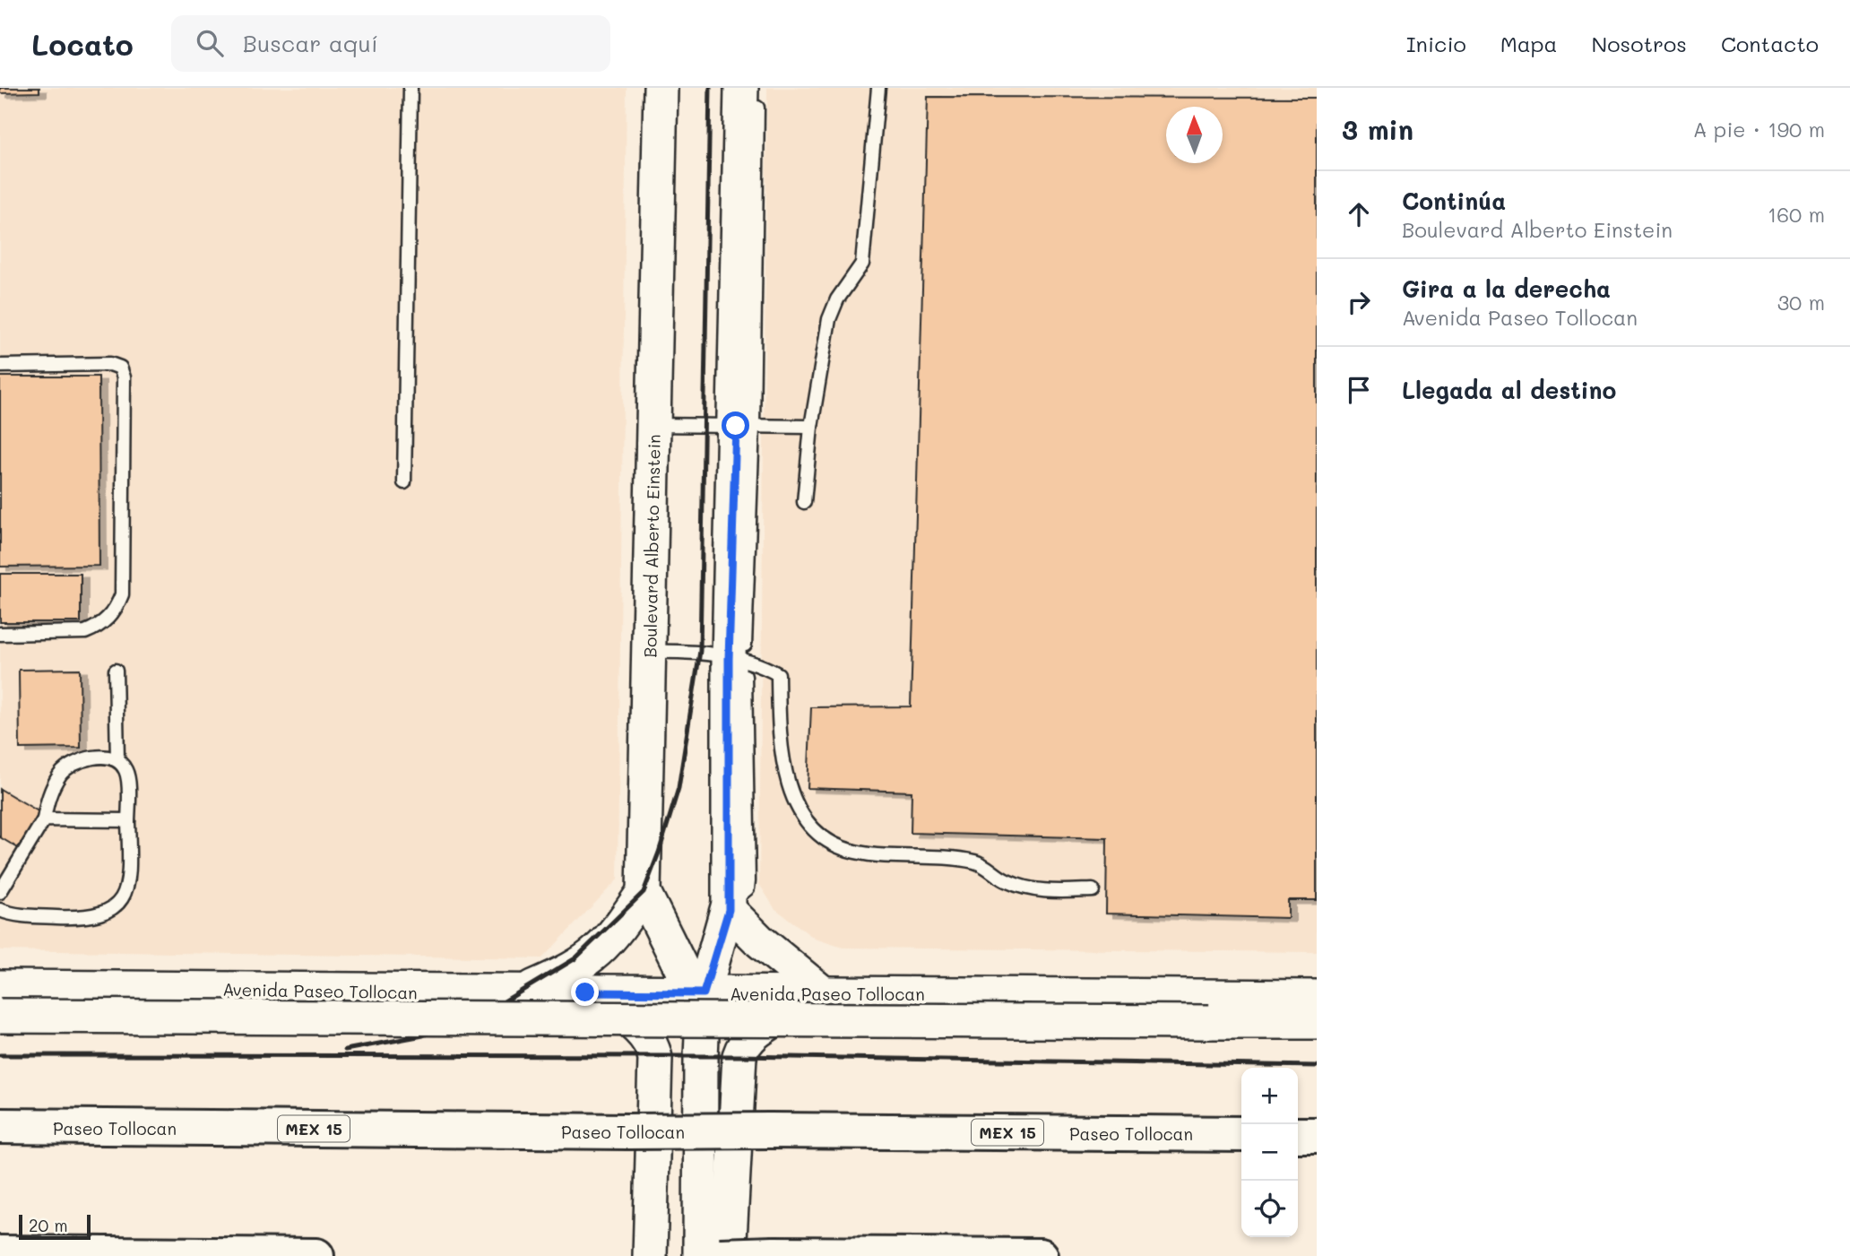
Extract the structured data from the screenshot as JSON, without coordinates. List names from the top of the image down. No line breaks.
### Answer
{"streets":{"highway":["Paseo Tollocan","MEX 15"],"main road":["Boulevard Alberto Einstein","Avenida Paseo Tollocan"]},"crossings":[["Boulevard Alberto Einstein","Avenida Paseo Tollocan"]],"scale_bar":"20 m","north":"top","page":{"header":"Locato","search":"Buscar aquí","nav":["Inicio","Mapa","Nosotros","Contacto"],"heading":["3 min","A pie · 190 m"],"list":[["Continúa","Boulevard Alberto Einstein","160 m"],["Gira a la derecha","Avenida Paseo Tollocan","30 m"],"Llegada al destino"],"map_buttons":["+","−"],"scale":"20 m"}}
